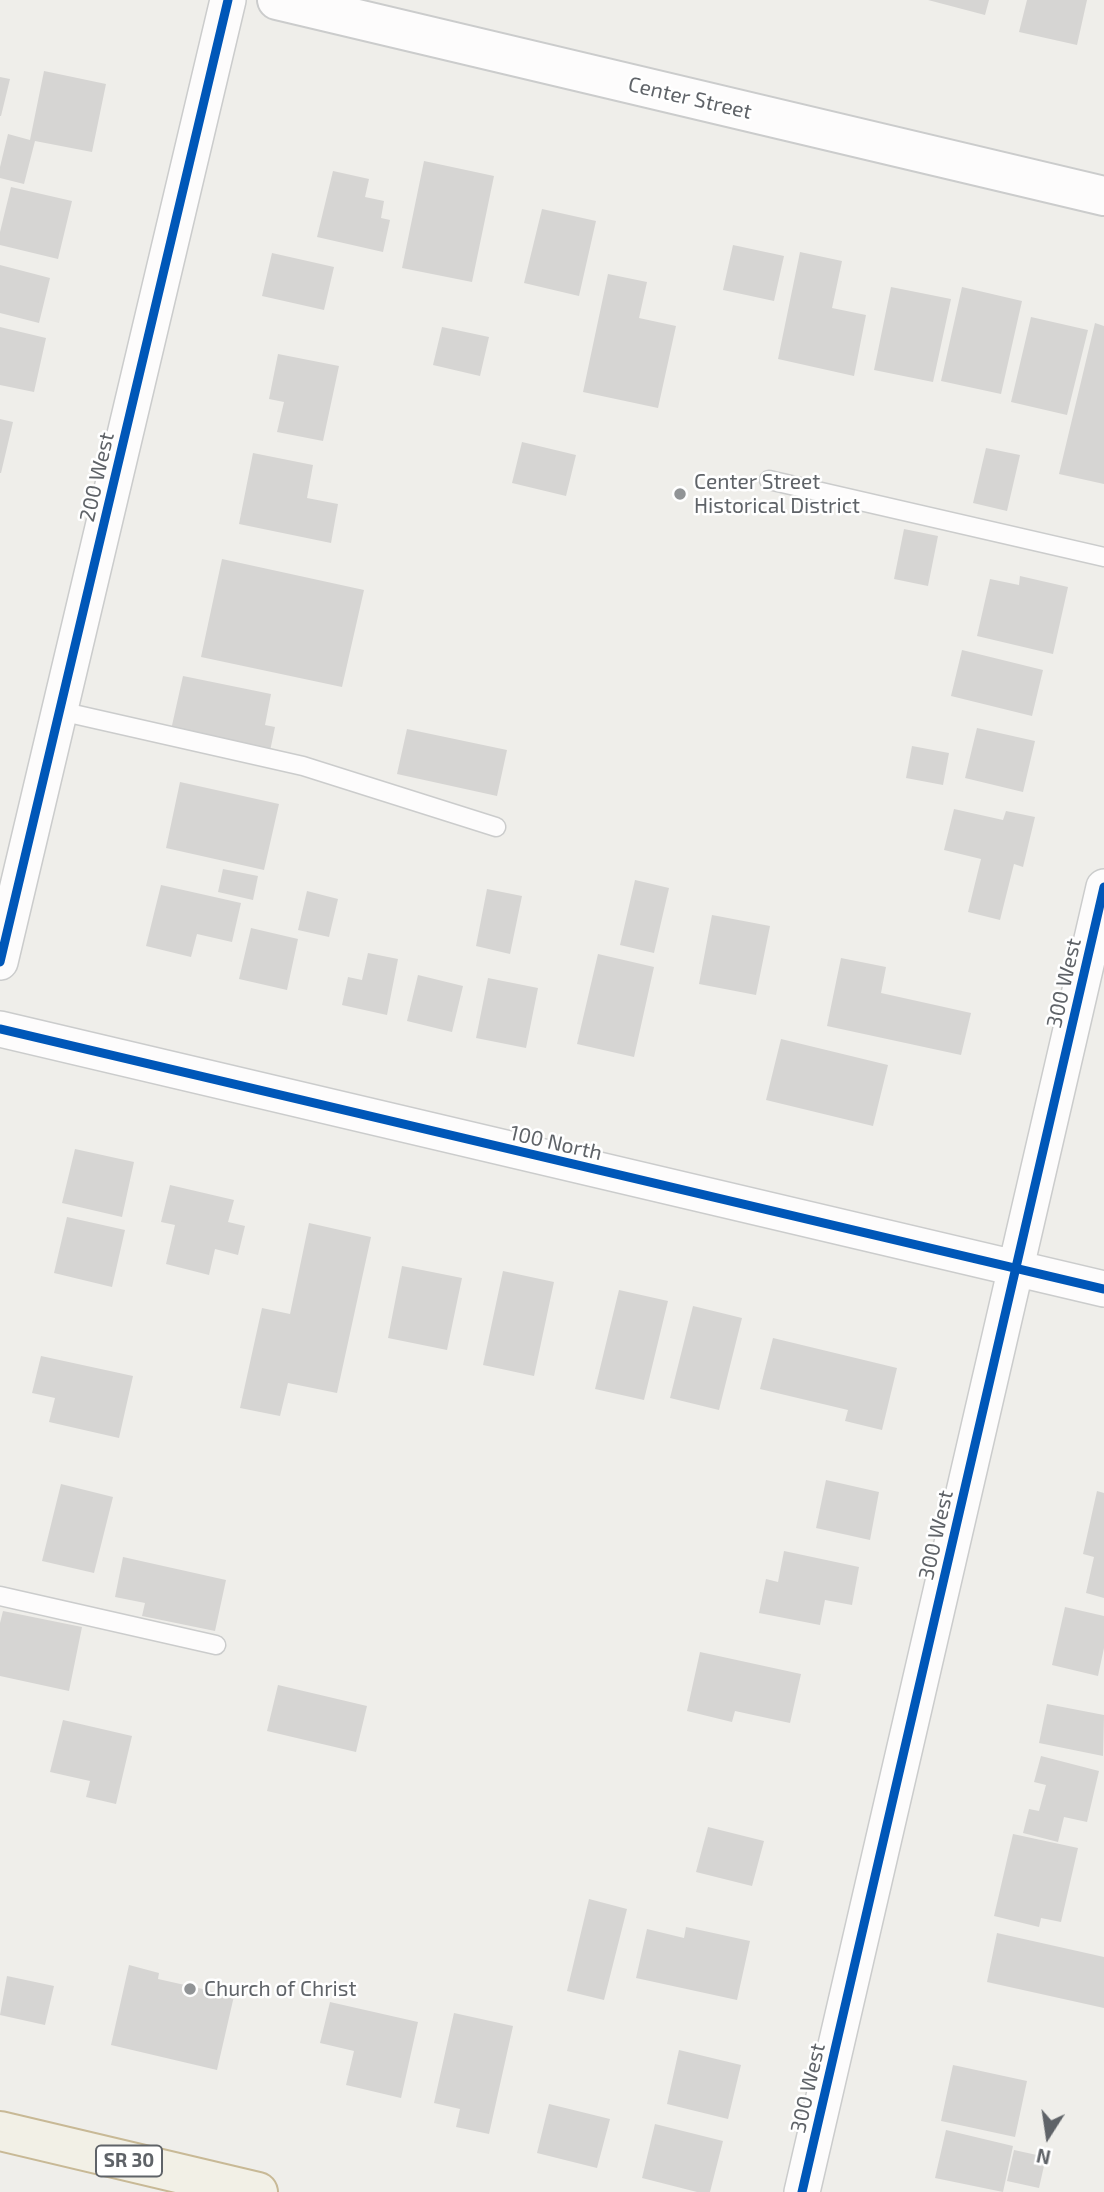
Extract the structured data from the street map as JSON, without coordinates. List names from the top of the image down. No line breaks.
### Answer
{"streets":{"highway":["SR 30"],"street":["Center Street","200 West","300 West","100 North"]},"crossings":[["300 West","100 North"]],"places":["Center Street Historical District","Church of Christ"],"north":"bottom"}
